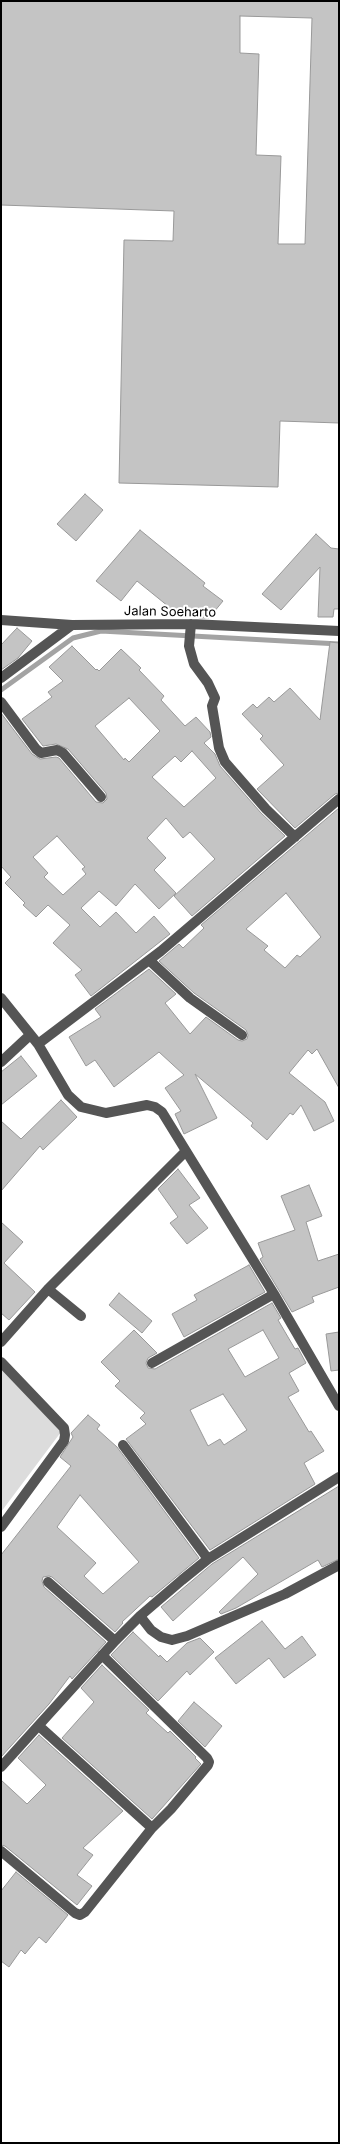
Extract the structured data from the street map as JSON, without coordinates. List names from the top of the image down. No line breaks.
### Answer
{"streets":{"street":["Jalan Soeharto"]}}
